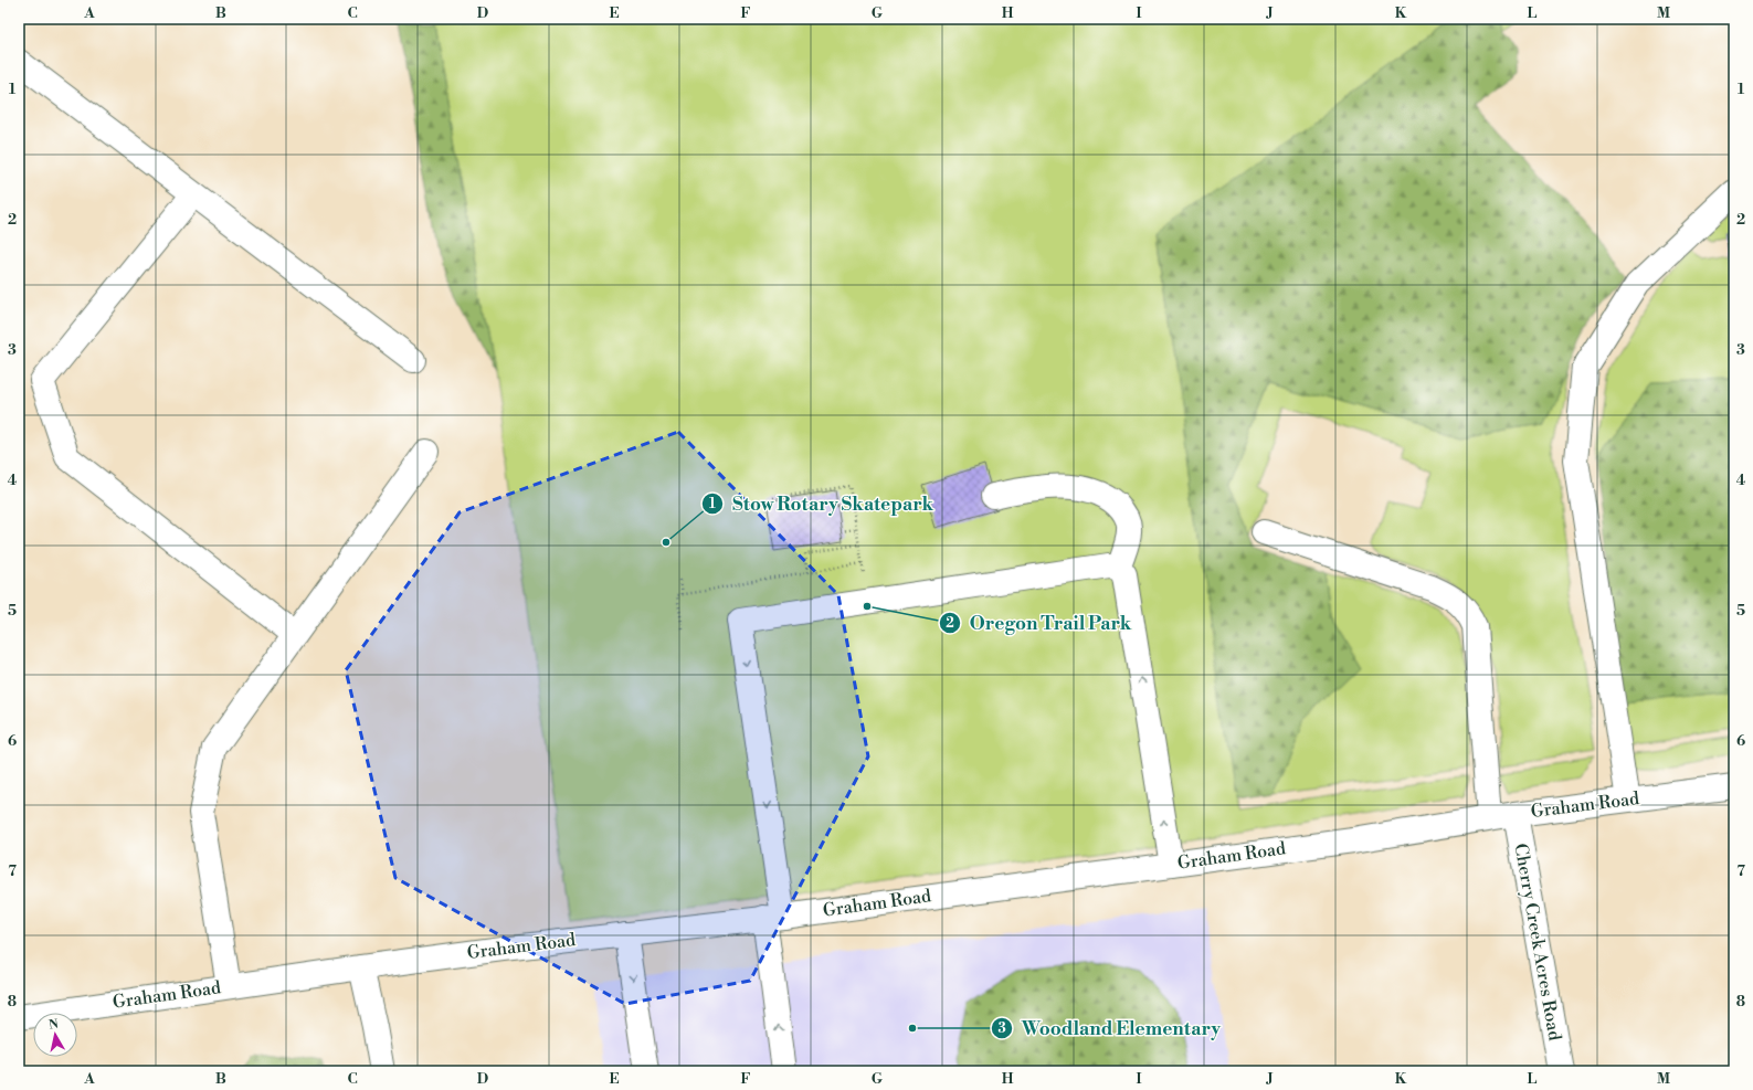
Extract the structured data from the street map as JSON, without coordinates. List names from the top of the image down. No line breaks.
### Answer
{"streets":{"main road":["Graham Road","Cherry Creek Acres Road"]},"crossings":[["Graham Road","Cherry Creek Acres Road"]],"places":["Stow Rotary Skatepark","Oregon Trail Park","Woodland Elementary"],"north":"top","grid":{"columns":["A","B","C","D","E","F","G","H","I","J","K","L","M"],"rows":["1","2","3","4","5","6","7","8"]}}
